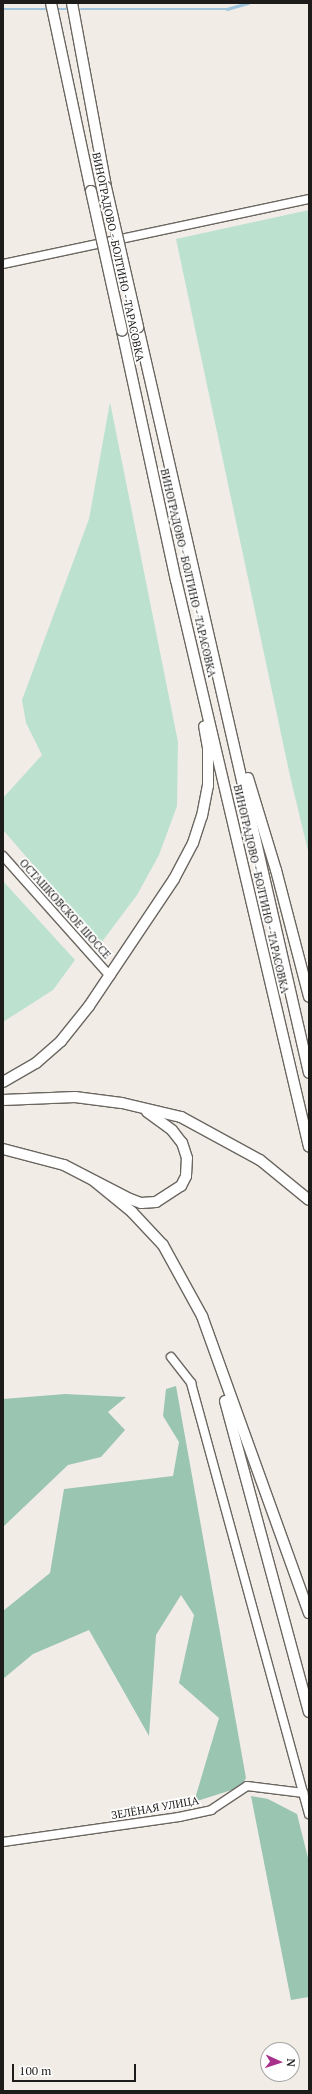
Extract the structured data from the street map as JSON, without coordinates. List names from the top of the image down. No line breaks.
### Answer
{"streets":{"main road":["ВИНОГРАДОВО - БОЛТИНО - ТАРАСОВКА"],"street":["ОСТАШКОВСКОЕ ШОССЕ","ЗЕЛЁНАЯ УЛИЦА"]},"scale_bar":"100 m","north":"right"}
